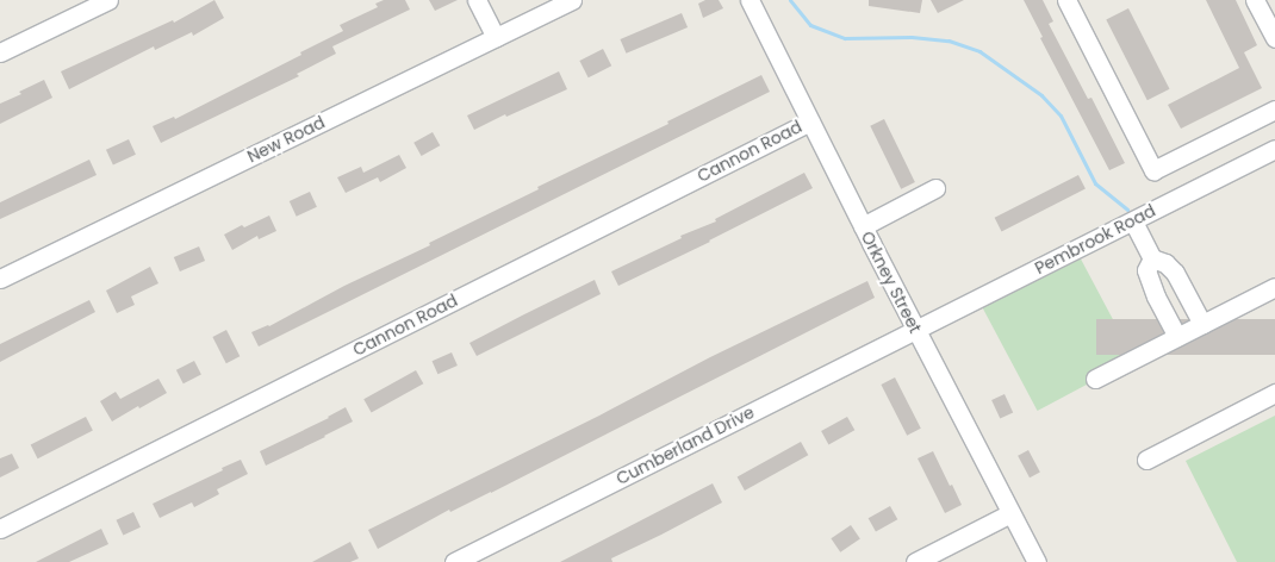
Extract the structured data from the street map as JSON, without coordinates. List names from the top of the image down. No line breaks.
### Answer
{"streets":{"street":["New Road","Cannon Road","Pembrook Road","Orkney Street","Cumberland Drive"]},"crossings":[["Cannon Road","Orkney Street"],["Pembrook Road","Orkney Street"],["Pembrook Road","Cumberland Drive"],["Orkney Street","Cumberland Drive"]]}
